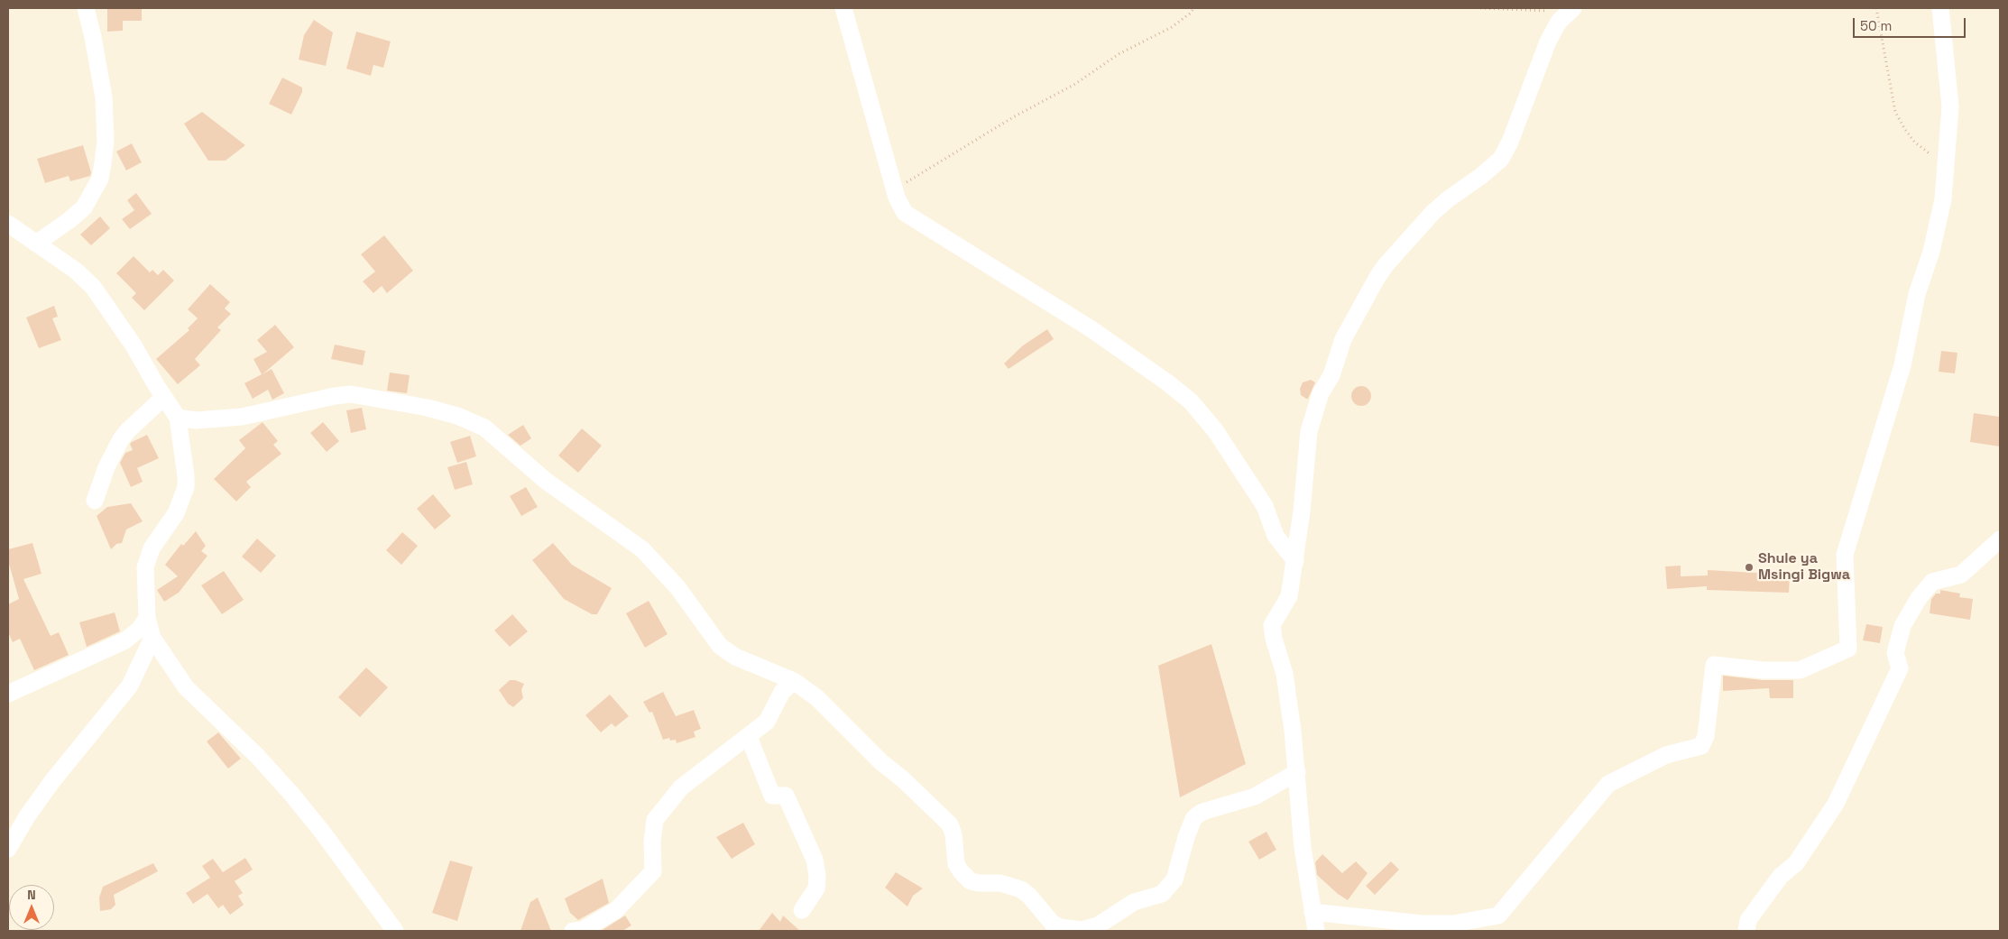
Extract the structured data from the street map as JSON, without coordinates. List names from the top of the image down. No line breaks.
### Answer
{"places":["Shule ya Msingi Bigwa"],"scale_bar":"50 m","north":"top"}
